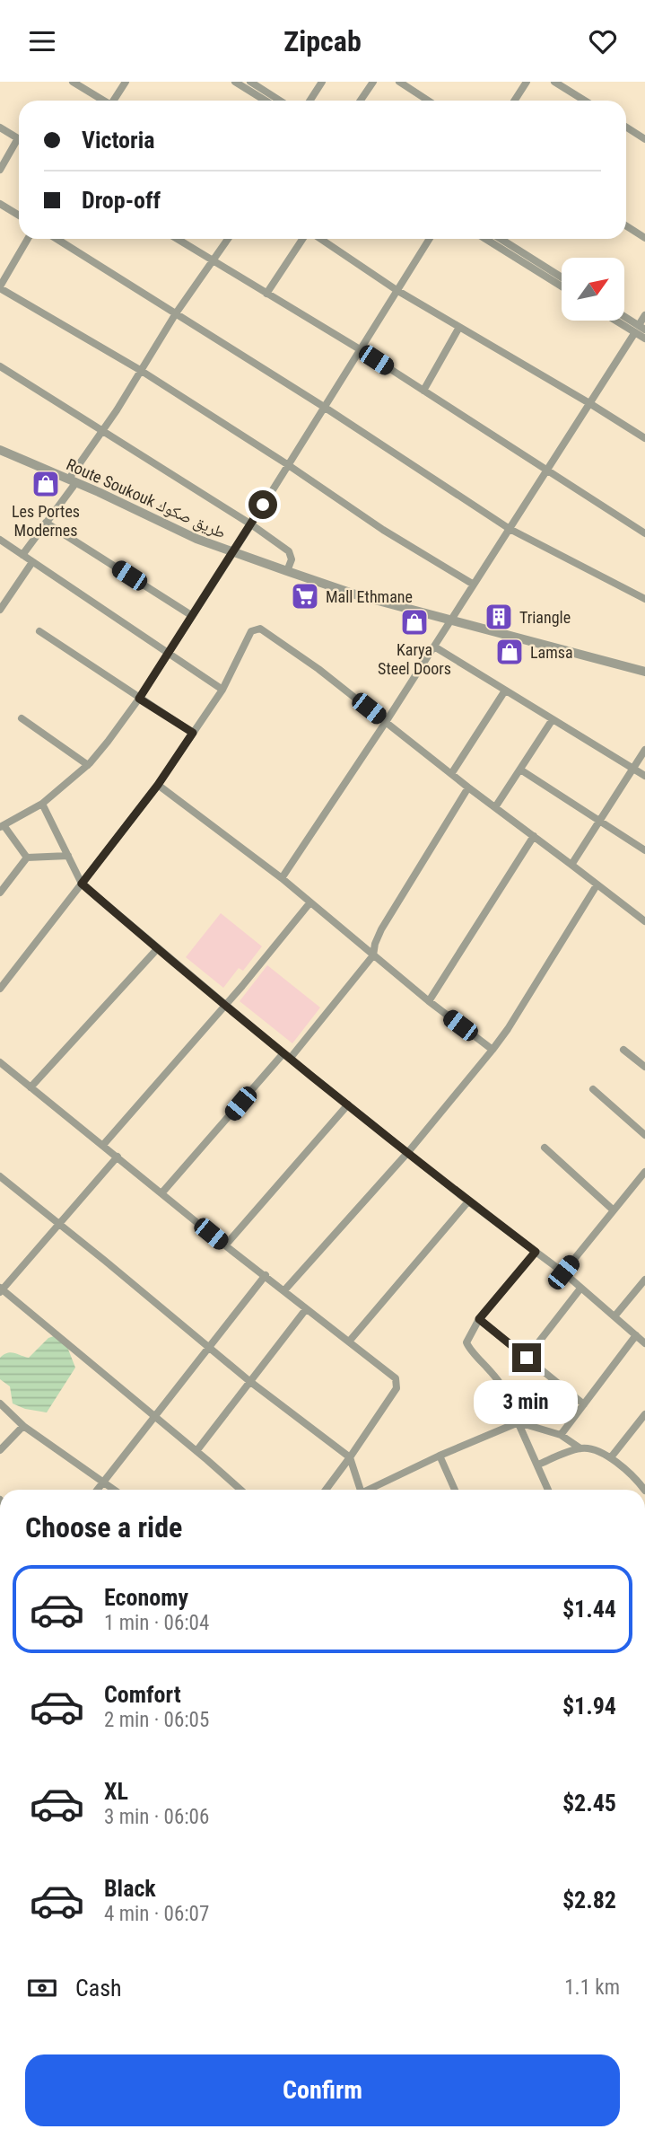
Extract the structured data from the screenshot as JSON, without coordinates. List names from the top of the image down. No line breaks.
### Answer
{"streets":{"street":["Route Soukouk طريق صكوك"]},"places":{"shop":["Les Portes Modernes","Karya Steel Doors","Lamsa"],"supermarket":["Mall Ethmane"],"building":["Triangle"]},"north":"top right","page":{"header":"Zipcab","banner":["Victoria","Drop-off"],"bubble":"3 min","heading":"Choose a ride","list":[{"name":"Economy","note":"1 min · 06:04","value":"$1.44"},{"name":"Comfort","note":"2 min · 06:05","value":"$1.94"},{"name":"XL","note":"3 min · 06:06","value":"$2.45"},{"name":"Black","note":"4 min · 06:07","value":"$2.82"}],"pay":["Cash","1.1 km"],"buttons":"Confirm"}}
